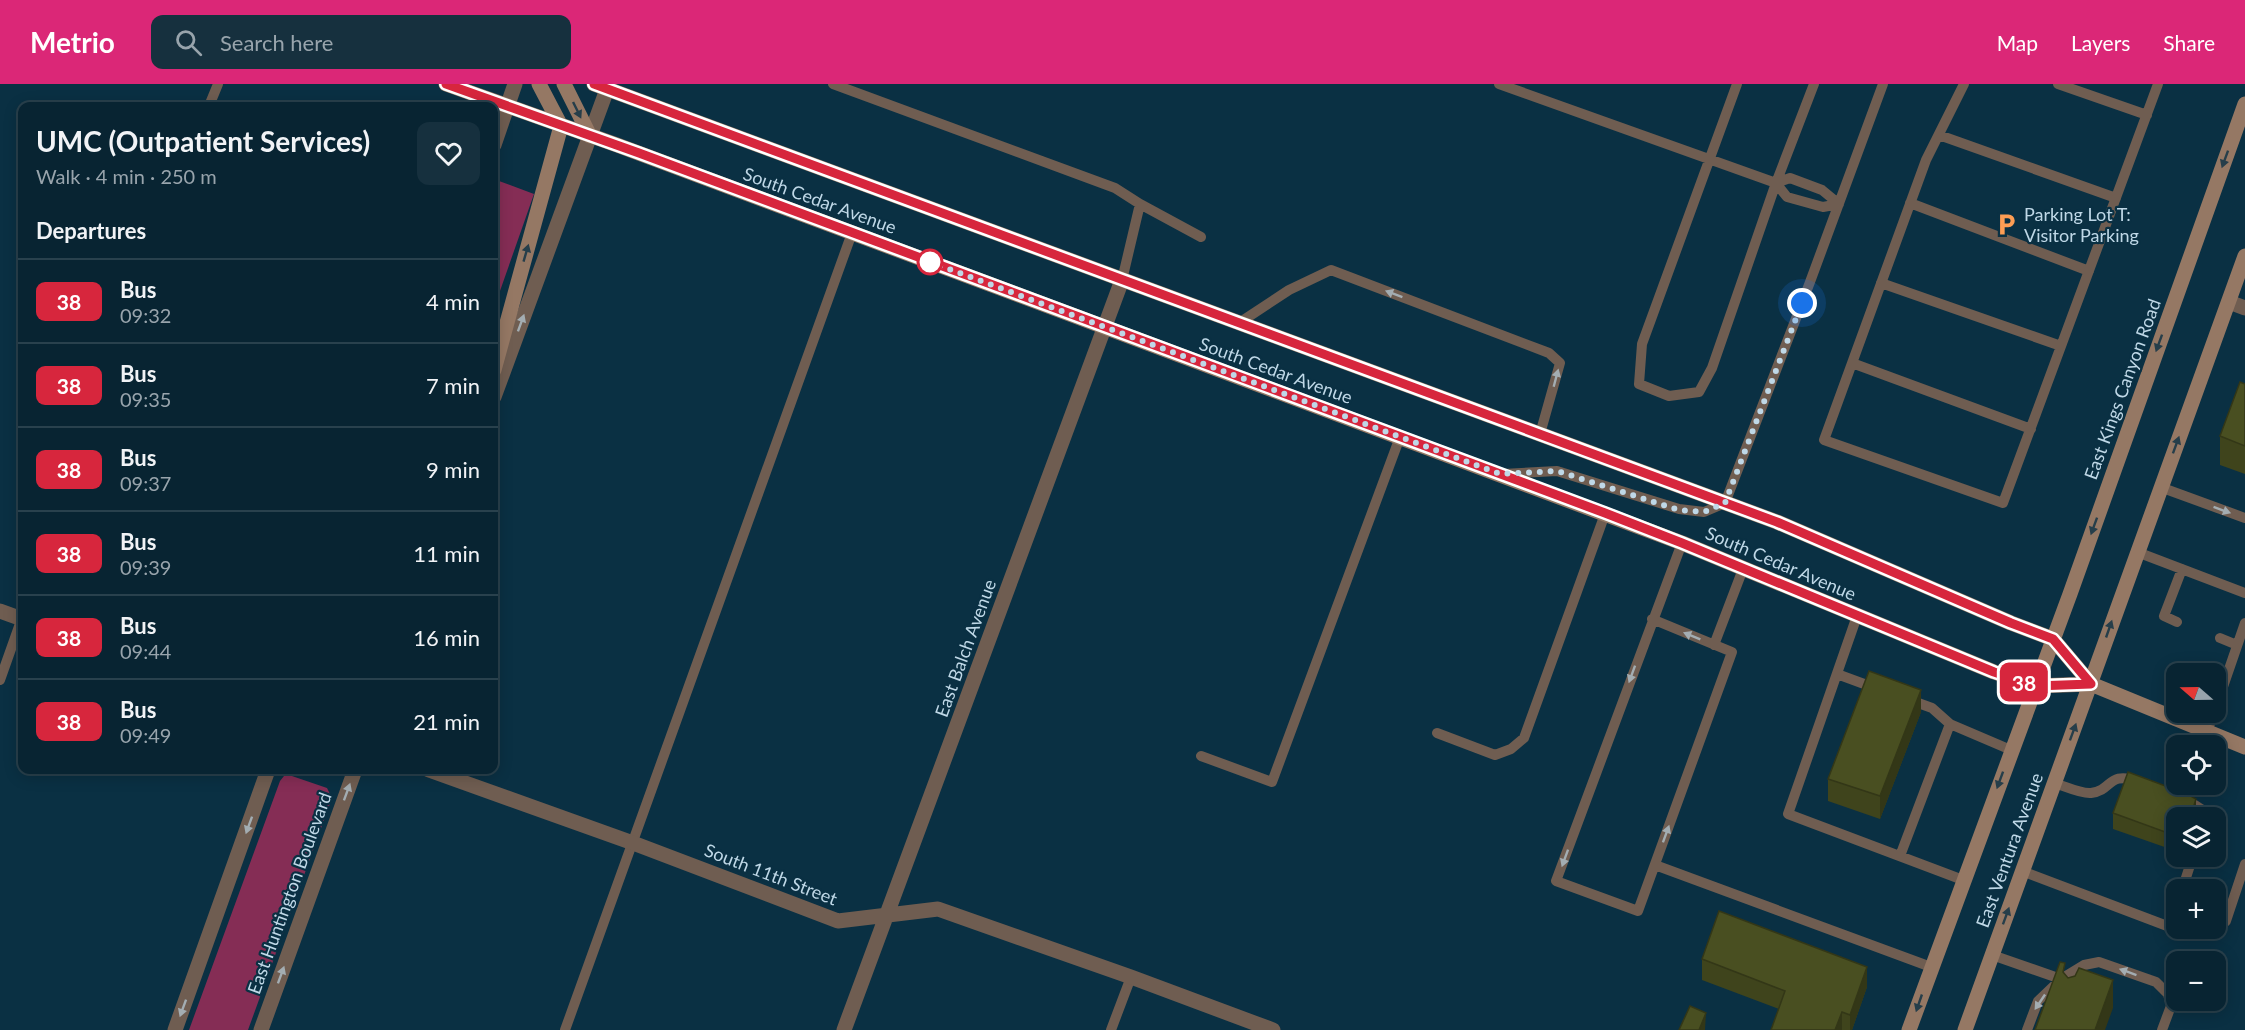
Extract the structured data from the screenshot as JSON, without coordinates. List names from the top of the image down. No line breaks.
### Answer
{"streets":{"main road":["South Cedar Avenue","East Kings Canyon Road","East Ventura Avenue"],"street":["East Balch Avenue","South 11th Street","East Huntington Boulevard"]},"crossings":[["South Cedar Avenue","East Kings Canyon Road"],["South Cedar Avenue","East Balch Avenue"],["South Cedar Avenue","East Ventura Avenue"],["East Kings Canyon Road","East Ventura Avenue"],["East Balch Avenue","South 11th Street"]],"places":{"parking":["Parking Lot T: Visitor Parking"]},"lines":["bus line 38"],"north":"left","page":{"header":"Metrio","search":"Search here","nav":["Map","Layers","Share"],"on_map":"38","heading":[["UMC (Outpatient Services)","Walk · 4 min · 250 m"],"Departures"],"list":[{"mark":"38","name":"Bus","note":"09:32","value":"4 min"},{"mark":"38","name":"Bus","note":"09:35","value":"7 min"},{"mark":"38","name":"Bus","note":"09:37","value":"9 min"},{"mark":"38","name":"Bus","note":"09:39","value":"11 min"},{"mark":"38","name":"Bus","note":"09:44","value":"16 min"},{"mark":"38","name":"Bus","note":"09:49","value":"21 min"}],"map_buttons":["+","−"]}}
